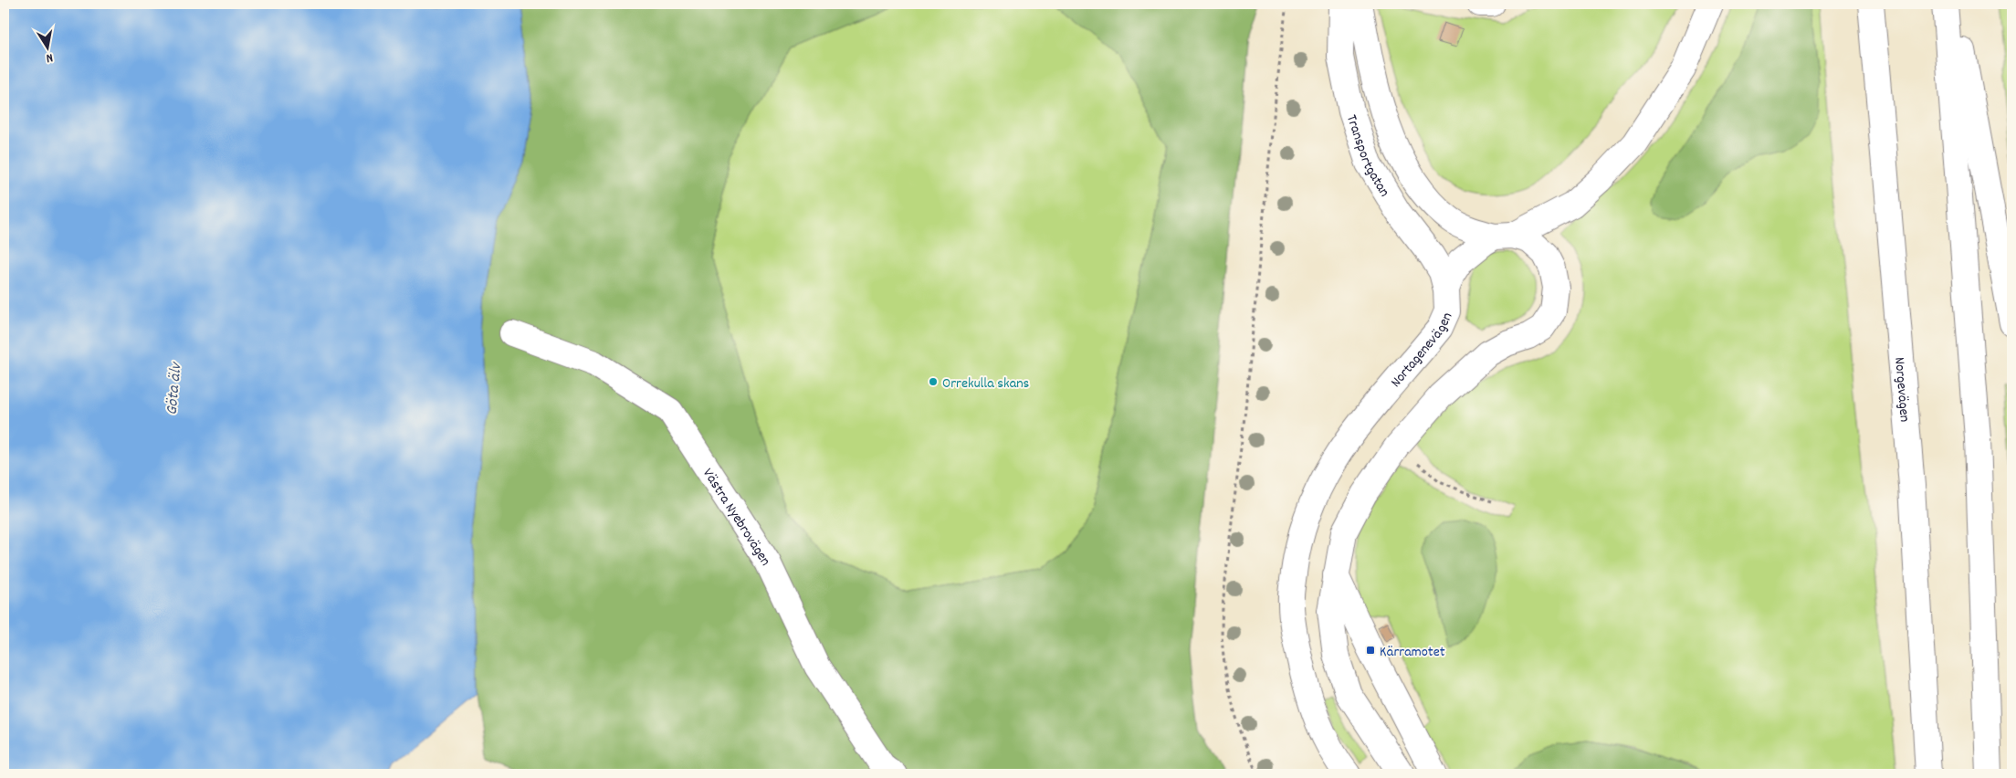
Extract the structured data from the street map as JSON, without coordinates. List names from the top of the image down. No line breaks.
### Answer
{"streets":{"main road":["Transportgatan","Nortagenevägen","Norgevägen","Västra Nyebrovägen"]},"crossings":[["Transportgatan","Nortagenevägen"]],"water":["Göta älv"],"places":{"other":["Orrekulla skans"],"transit":["Kärramotet"]},"north":"bottom"}
